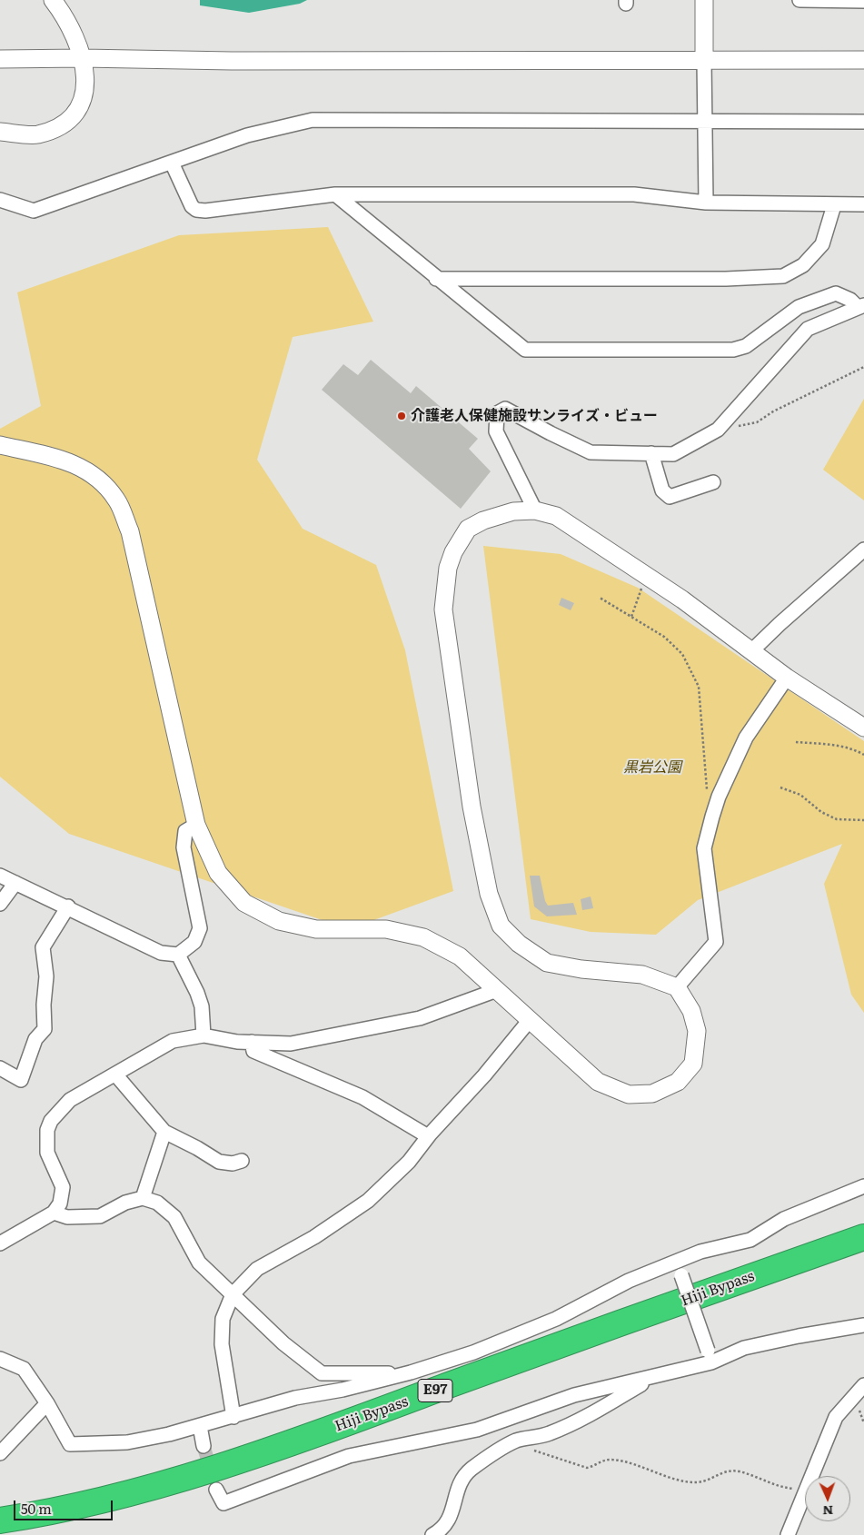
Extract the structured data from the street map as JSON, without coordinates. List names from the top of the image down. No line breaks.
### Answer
{"streets":{"highway":["Hiji Bypass","E97"]},"parks":["黒岩公園"],"places":["介護老人保健施設サンライズ・ビュー"],"scale_bar":"50 m","north":"bottom"}
